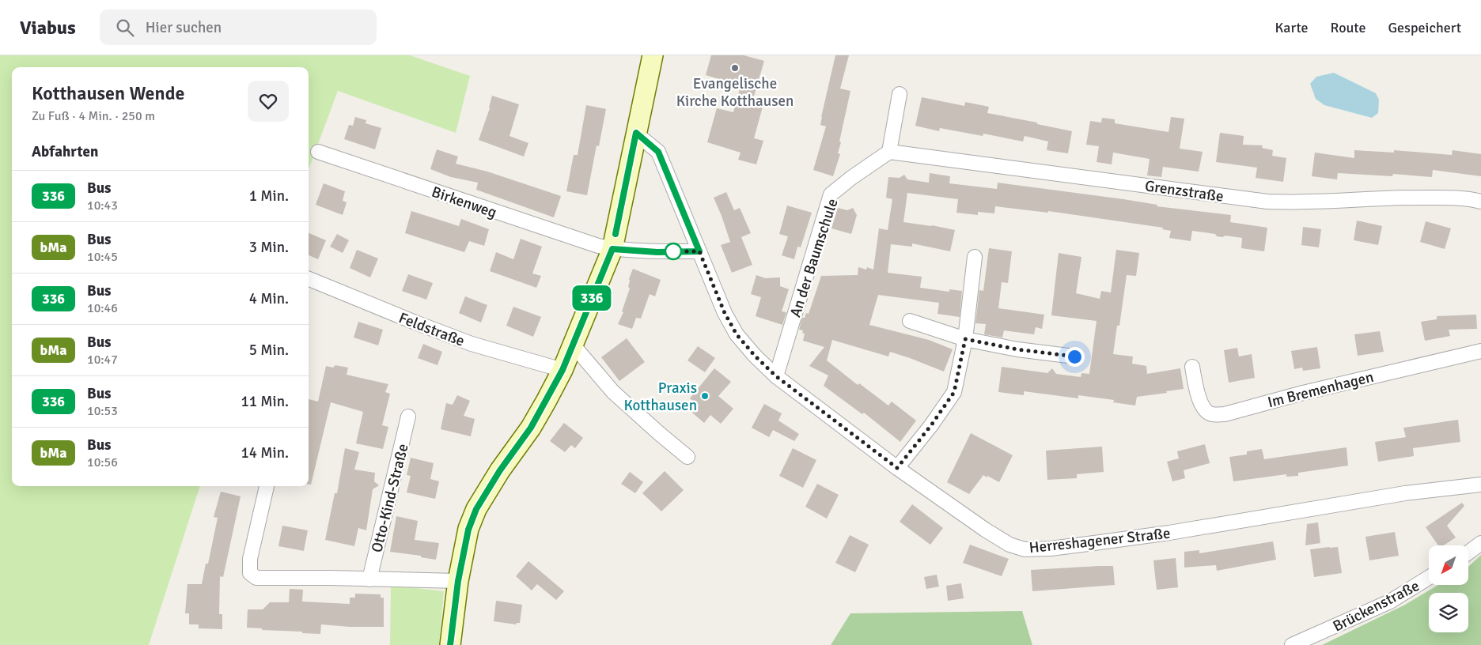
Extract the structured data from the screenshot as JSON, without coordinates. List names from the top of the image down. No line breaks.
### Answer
{"streets":{"street":["Grenzstraße","Birkenweg","An der Baumschule","Feldstraße","Im Bremenhagen","Otto-Kind-Straße","Herreshagener Straße","Brückenstraße"]},"crossings":[["Grenzstraße","An der Baumschule"],["An der Baumschule","Herreshagener Straße"]],"places":["Evangelische Kirche Kotthausen","Praxis Kotthausen"],"lines":["bus line 336"],"north":"bottom left","page":{"header":"Viabus","search":"Hier suchen","nav":["Karte","Route","Gespeichert"],"on_map":"336","heading":[["Kotthausen Wende","Zu Fuß · 4 Min. · 250 m"],"Abfahrten"],"list":[{"mark":"336","name":"Bus","note":"10:43","value":"1 Min."},{"mark":"bMa","name":"Bus","note":"10:45","value":"3 Min."},{"mark":"336","name":"Bus","note":"10:46","value":"4 Min."},{"mark":"bMa","name":"Bus","note":"10:47","value":"5 Min."},{"mark":"336","name":"Bus","note":"10:53","value":"11 Min."},{"mark":"bMa","name":"Bus","note":"10:56","value":"14 Min."}]}}
